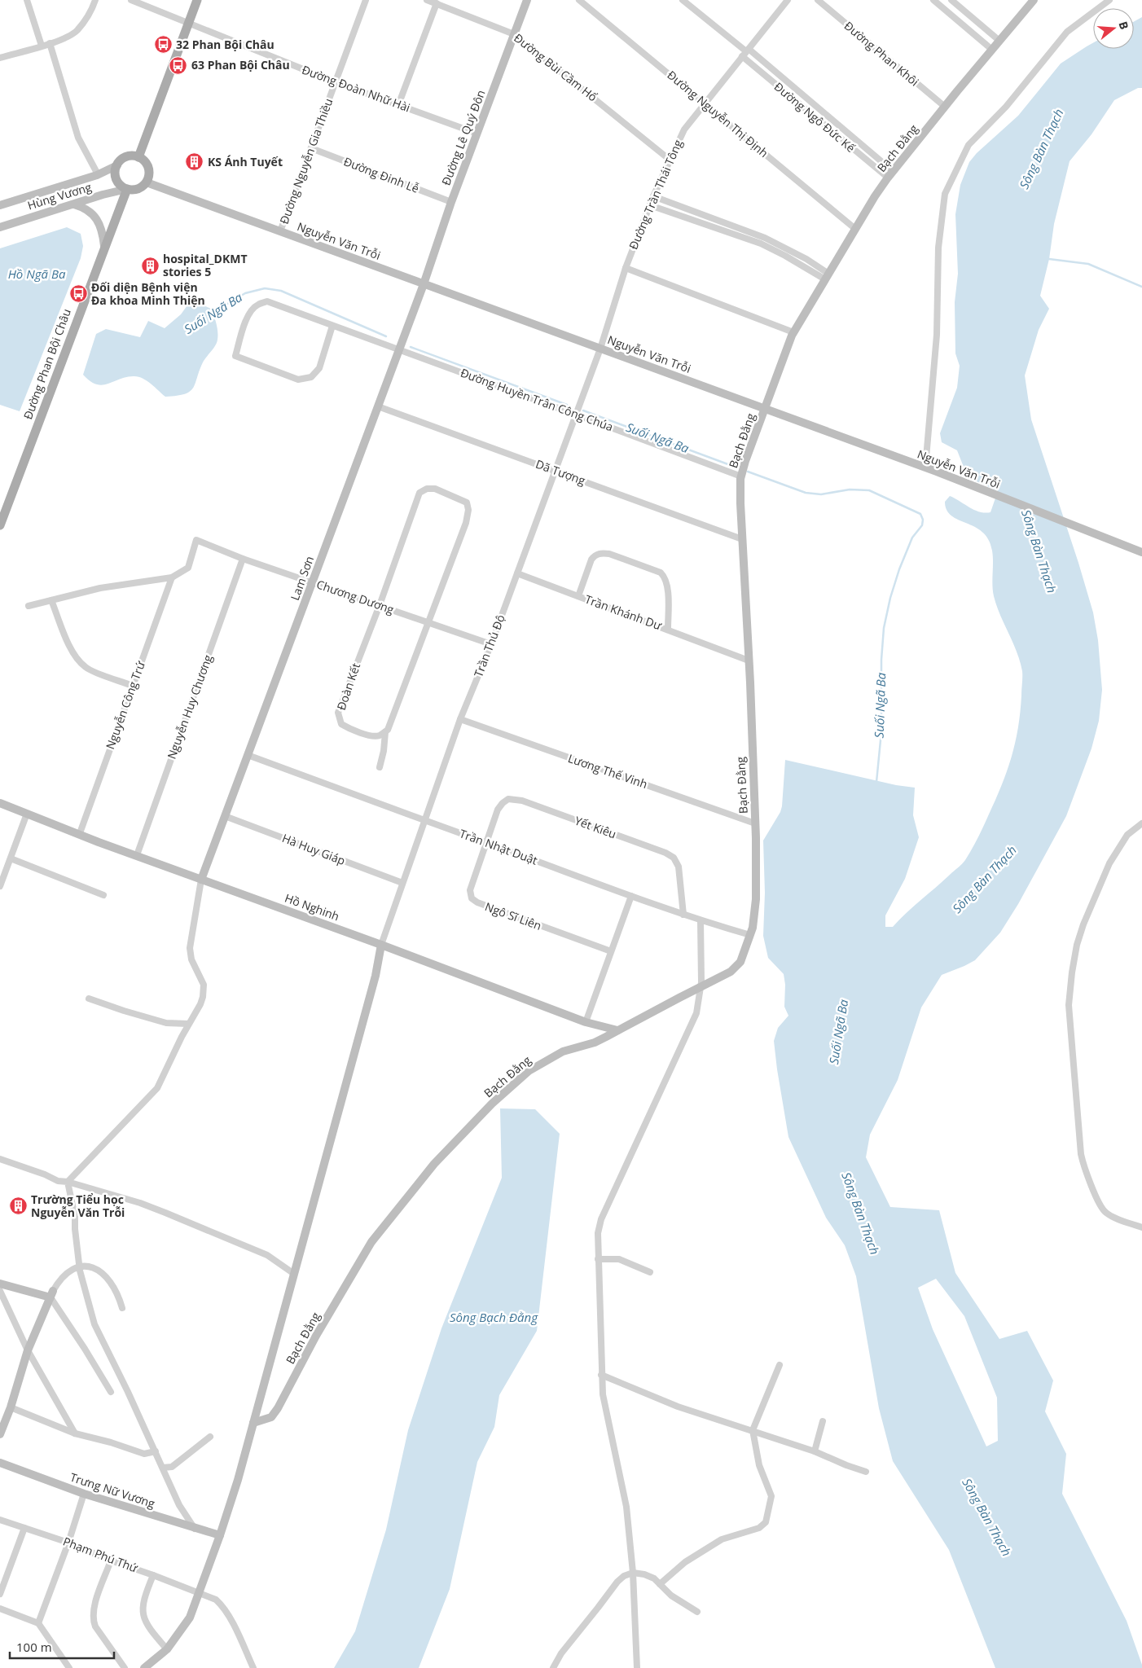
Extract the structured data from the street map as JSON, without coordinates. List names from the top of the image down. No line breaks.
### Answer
{"streets":{"main road":["Đường Phan Bội Châu"],"street":["Đường Phan Khôi","Đường Bùi Cầm Hổ","Đường Đoàn Nhữ Hài","Đường Nguyễn Thị Định","Đường Ngô Đức Kế","Đường Lê Quý Đôn","Bạch Đằng","Đường Nguyễn Gia Thiều","Đường Đinh Lễ","Đường Trần Thái Tông","Hùng Vương","Nguyễn Văn Trỗi","Đường Huyền Trân Công Chúa","Dã Tượng","Lam Sơn","Chương Dương","Trần Khánh Dư","Trần Thủ Độ","Đoàn Kết","Nguyễn Công Trứ","Nguyễn Huy Chương","Lương Thế Vinh","Yết Kiêu","Trần Nhật Duật","Hà Huy Giáp","Hồ Nghinh","Ngô Sĩ Liên","Trưng Nữ Vương","Phạm Phú Thứ"]},"crossings":[["Đường Phan Khôi","Bạch Đằng"],["Đường Bùi Cầm Hổ","Đường Lê Quý Đôn"],["Đường Bùi Cầm Hổ","Đường Trần Thái Tông"],["Đường Đoàn Nhữ Hài","Đường Lê Quý Đôn"],["Đường Đoàn Nhữ Hài","Đường Nguyễn Gia Thiều"],["Đường Nguyễn Thị Định","Bạch Đằng"],["Đường Nguyễn Thị Định","Đường Trần Thái Tông"],["Đường Ngô Đức Kế","Bạch Đằng"],["Đường Ngô Đức Kế","Đường Trần Thái Tông"],["Đường Lê Quý Đôn","Đường Đinh Lễ"],["Đường Lê Quý Đôn","Nguyễn Văn Trỗi"],["Đường Lê Quý Đôn","Lam Sơn"],["Bạch Đằng","Nguyễn Văn Trỗi"],["Bạch Đằng","Đường Huyền Trân Công Chúa"],["Bạch Đằng","Dã Tượng"],["Bạch Đằng","Trần Khánh Dư"],["Bạch Đằng","Lương Thế Vinh"],["Bạch Đằng","Trần Nhật Duật"],["Bạch Đằng","Hồ Nghinh"],["Đường Nguyễn Gia Thiều","Đường Đinh Lễ"],["Đường Nguyễn Gia Thiều","Nguyễn Văn Trỗi"],["Đường Trần Thái Tông","Nguyễn Văn Trỗi"],["Đường Trần Thái Tông","Trần Thủ Độ"],["Hùng Vương","Nguyễn Văn Trỗi"],["Hùng Vương","Đường Phan Bội Châu"],["Nguyễn Văn Trỗi","Đường Phan Bội Châu"],["Nguyễn Văn Trỗi","Lam Sơn"],["Nguyễn Văn Trỗi","Trần Thủ Độ"],["Đường Huyền Trân Công Chúa","Lam Sơn"],["Đường Huyền Trân Công Chúa","Trần Thủ Độ"],["Dã Tượng","Lam Sơn"],["Dã Tượng","Trần Thủ Độ"],["Lam Sơn","Chương Dương"],["Lam Sơn","Trần Nhật Duật"],["Lam Sơn","Hà Huy Giáp"],["Lam Sơn","Hồ Nghinh"],["Chương Dương","Trần Thủ Độ"],["Chương Dương","Đoàn Kết"],["Chương Dương","Nguyễn Công Trứ"],["Chương Dương","Nguyễn Huy Chương"],["Trần Khánh Dư","Trần Thủ Độ"],["Trần Thủ Độ","Lương Thế Vinh"],["Trần Thủ Độ","Trần Nhật Duật"],["Trần Thủ Độ","Hà Huy Giáp"],["Trần Thủ Độ","Hồ Nghinh"],["Nguyễn Công Trứ","Hồ Nghinh"],["Nguyễn Huy Chương","Hồ Nghinh"],["Yết Kiêu","Trần Nhật Duật"],["Yết Kiêu","Ngô Sĩ Liên"],["Trần Nhật Duật","Ngô Sĩ Liên"]],"water":["Sông Bàn Thạch","Hồ Ngã Ba","Suối Ngã Ba","Sông Bạch Đằng"],"places":{"bus stop":["32 Phan Bội Châu","63 Phan Bội Châu","Đối diện Bệnh viện Đa khoa Minh Thiện"],"building":["KS Ánh Tuyết","hospital_DKMT stories 5","Trường Tiểu học Nguyễn Văn Trỗi"]},"scale_bar":"100 m","north":"right"}
